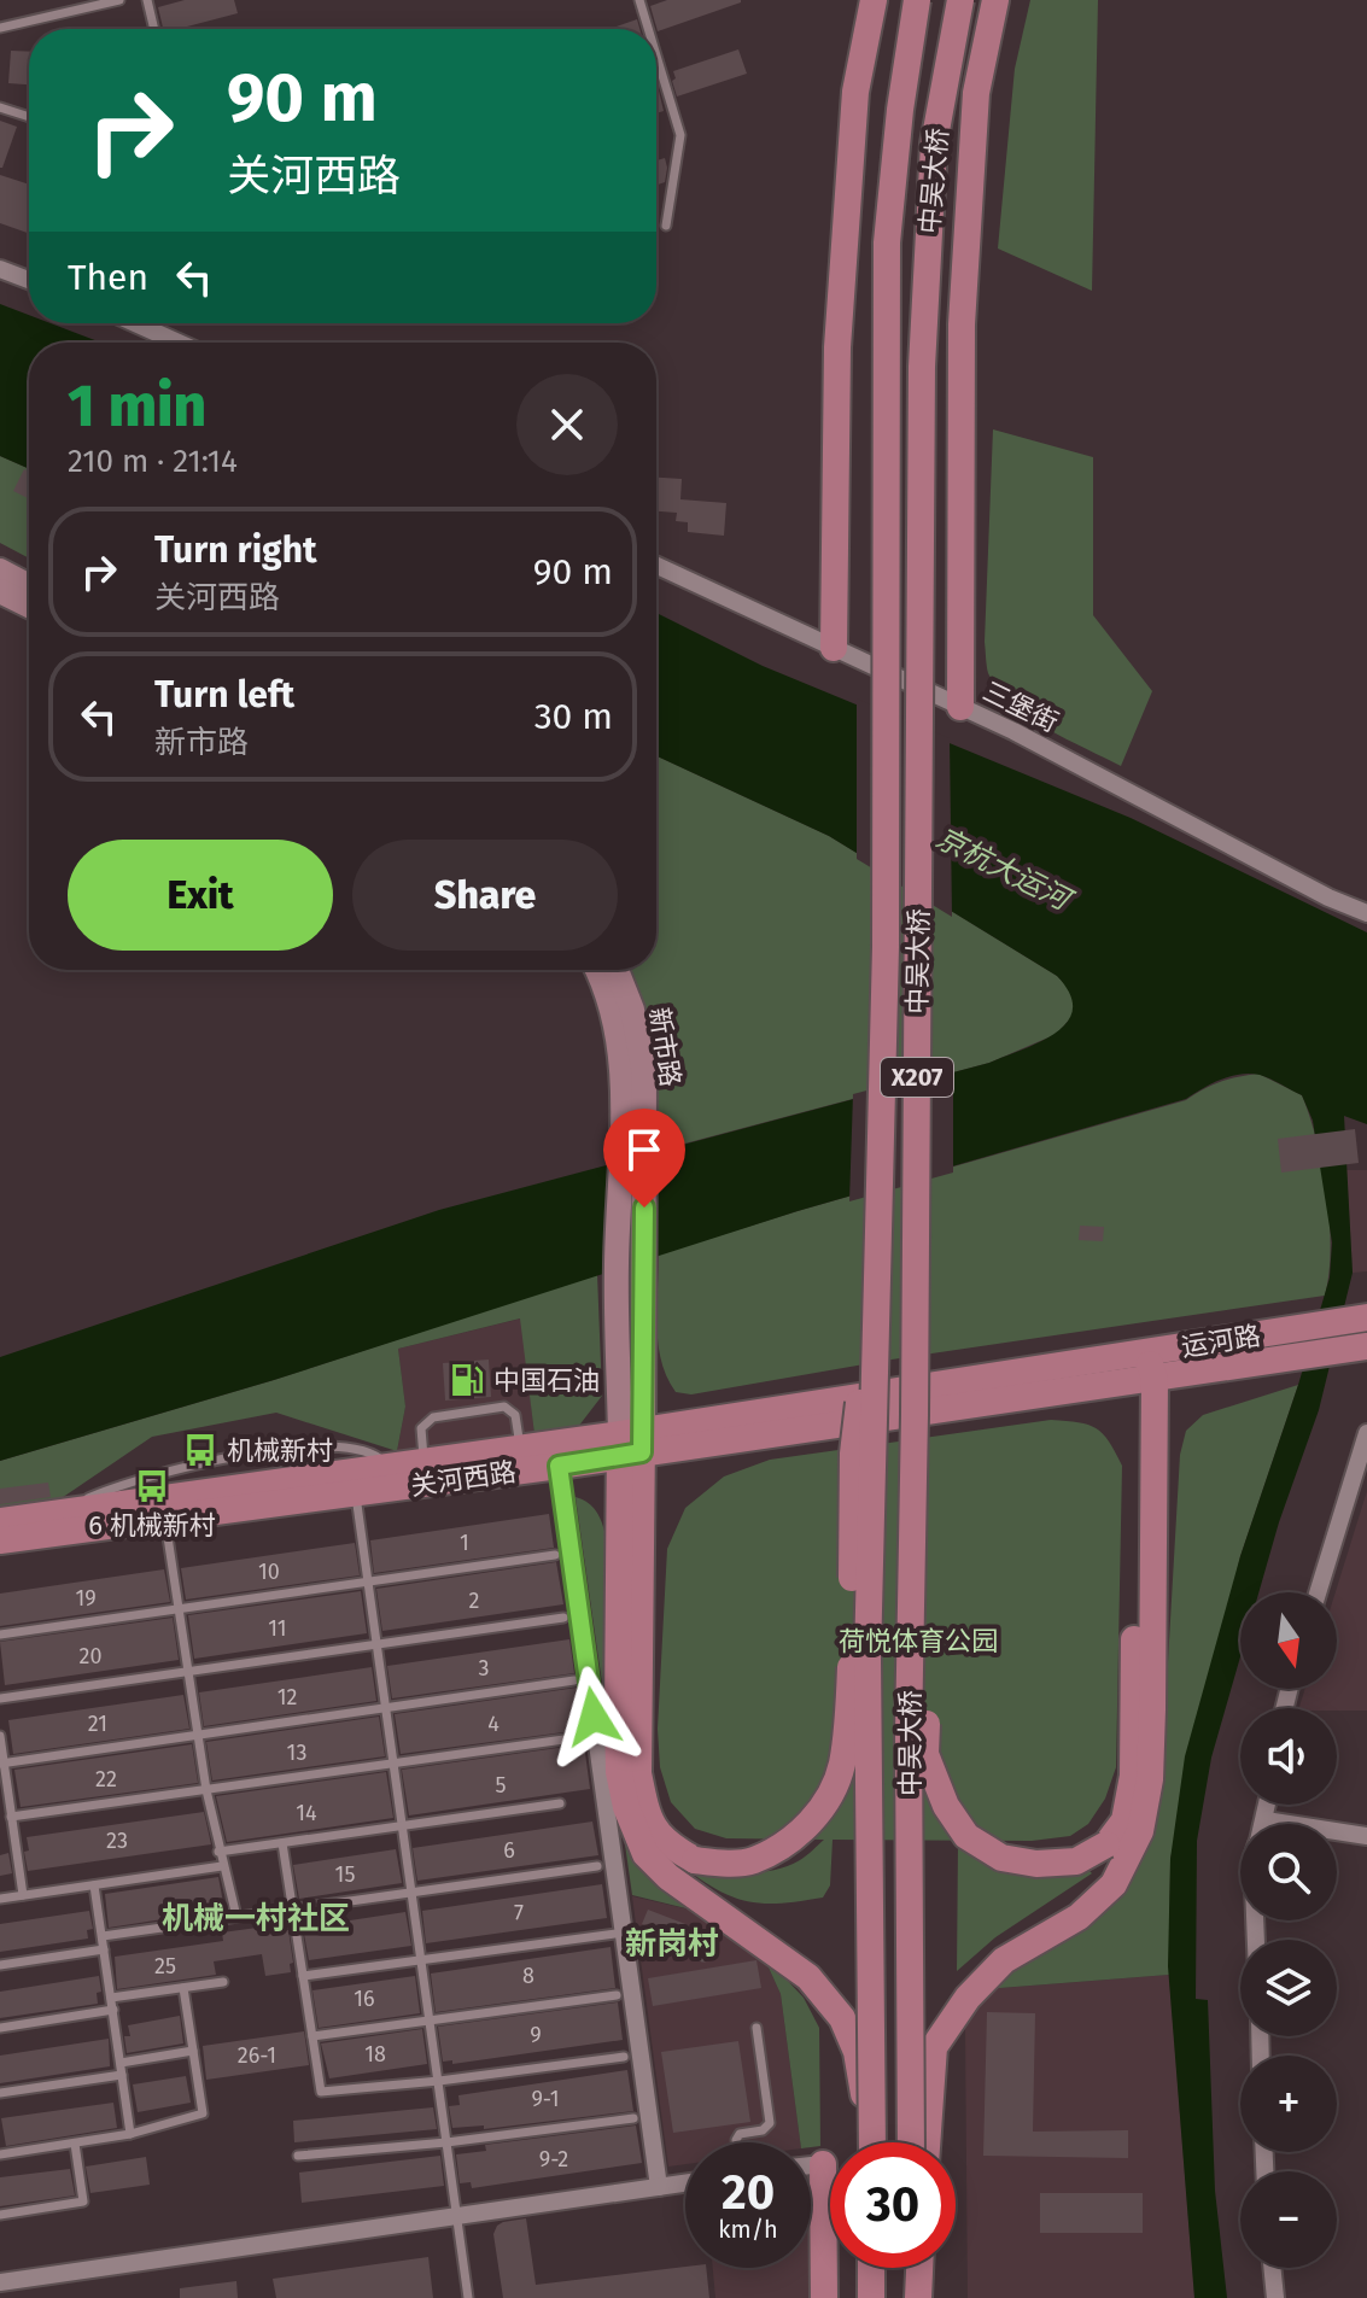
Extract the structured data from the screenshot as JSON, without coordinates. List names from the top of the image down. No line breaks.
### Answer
{"streets":{"main road":["中吴大桥","X207","运河路","关河西路"],"street":["三堡街","新市路"]},"crossings":[["运河路","关河西路"]],"districts":["机械一村社区","新岗村"],"water":["京杭大运河"],"parks":["荷悦体育公园"],"places":{"fuel station":["中国石油"],"bus stop":["机械新村","6 机械新村"]},"house_numbers":["1","10","19","2","11","20","3","12","21","4","13","22","5","14","23","6","15","7","25","8","16","9","18","26-1","9-1","9-2"],"north":"bottom","page":{"turn":["90 m","关河西路"],"then":"Then","heading":["1 min","210 m · 21:14"],"list":[{"name":"Turn right","note":"关河西路","value":"90 m"},{"name":"Turn left","note":"新市路","value":"30 m"}],"buttons":["Exit","Share"],"map_buttons":["+","−"],"speed":"20 km/h","limit":"30"}}
